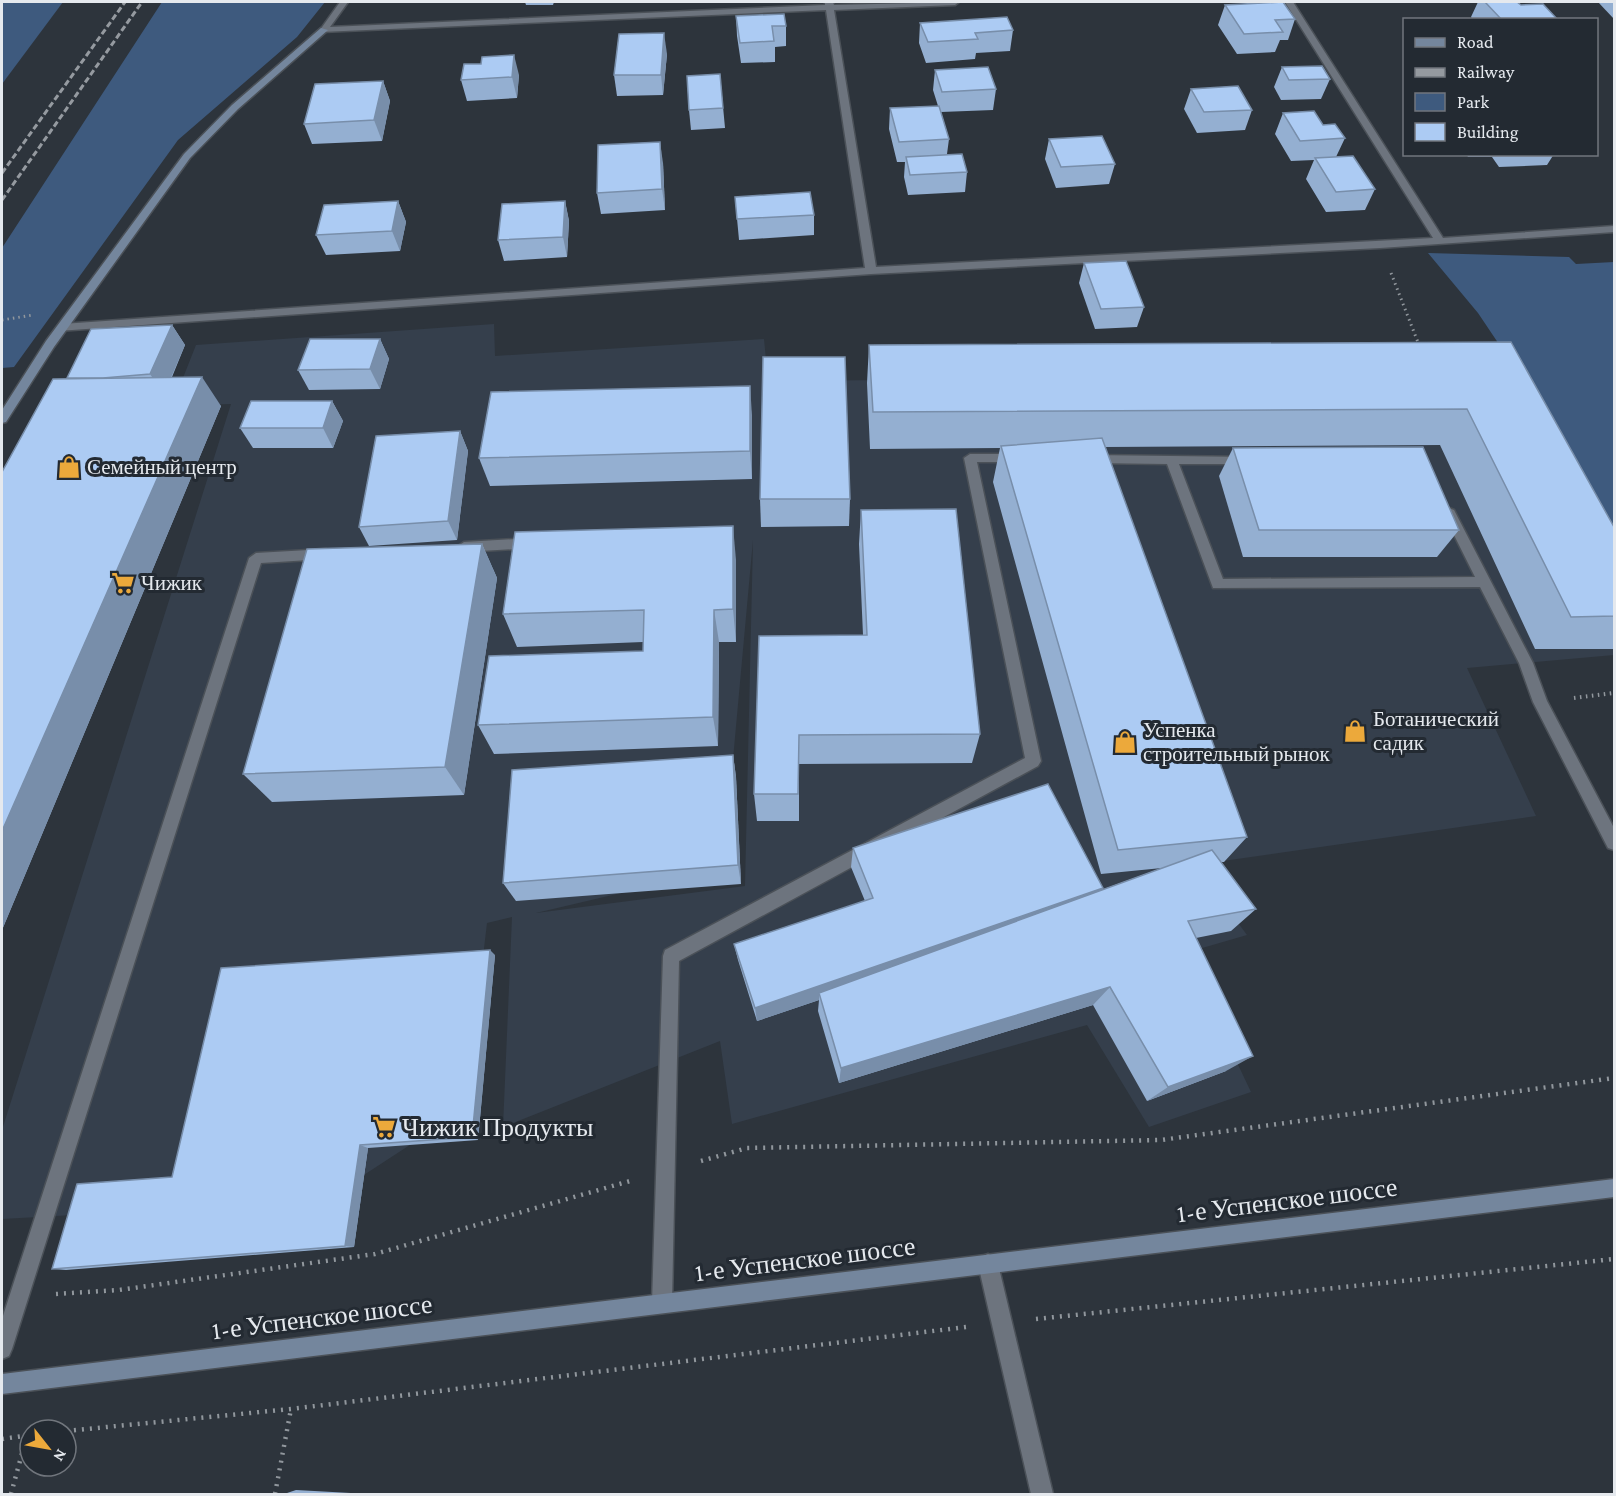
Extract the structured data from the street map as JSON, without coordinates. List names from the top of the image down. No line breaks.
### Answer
{"streets":{"main road":["1-е Успенское шоссе"]},"places":{"shop":["Семейный центр","Ботанический садик","Успенка строительный рынок"],"supermarket":["Чижик","Чижик Продукты"]},"legend":["Road","Railway","Park","Building"],"north":"bottom right"}
